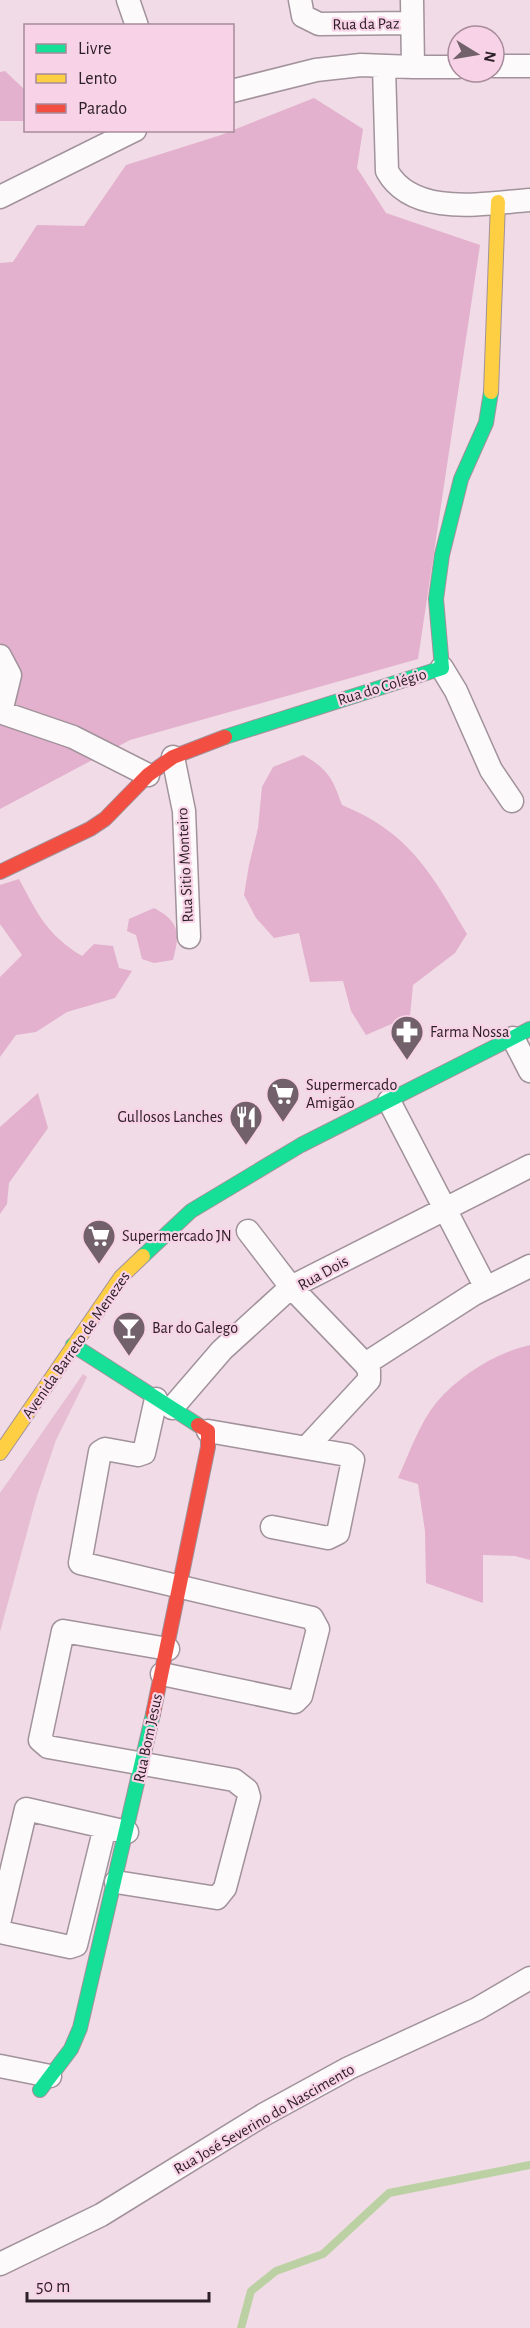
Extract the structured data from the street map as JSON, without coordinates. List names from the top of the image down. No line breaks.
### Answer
{"streets":{"street":["Rua da Paz","Rua do Colégio","Rua Sitio Monteiro","Rua Dois","Avenida Barreto de Menezes","Rua Bom Jesus","Rua José Severino do Nascimento"]},"crossings":[["Rua do Colégio","Rua Sitio Monteiro"]],"places":{"pharmacy":["Farma Nossa"],"supermarket":["Supermercado Amigão","Supermercado JN"],"restaurant":["Gullosos Lanches"],"bar":["Bar do Galego"]},"legend":["Livre","Lento","Parado"],"scale_bar":"50 m","north":"right"}
